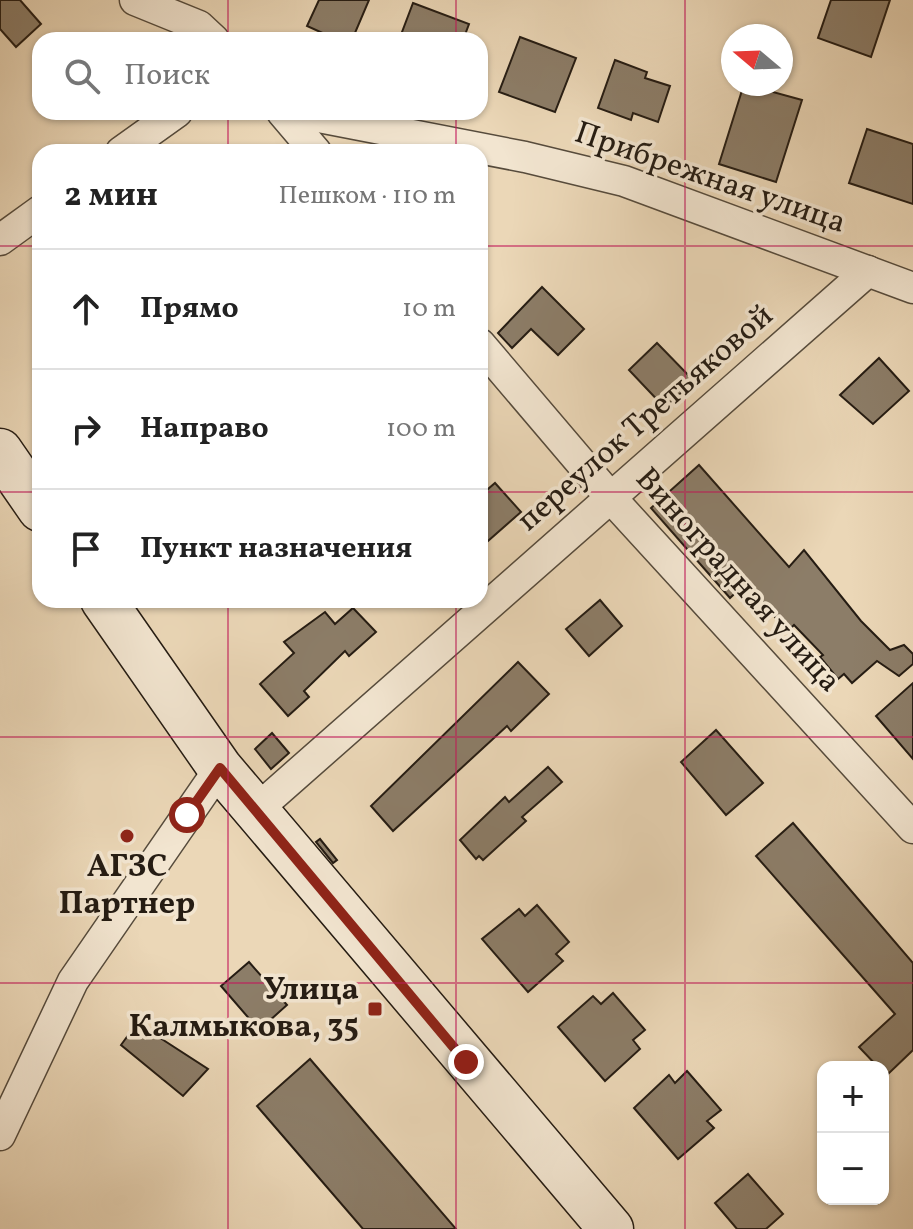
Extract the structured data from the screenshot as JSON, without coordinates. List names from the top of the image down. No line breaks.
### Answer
{"streets":{"street":["Прибрежная улица","переулок Третьяковой","Виноградная улица"]},"crossings":[["Прибрежная улица","переулок Третьяковой"],["переулок Третьяковой","Виноградная улица"]],"places":{"other":["АГЗС Партнер"],"transit":["Улица Калмыкова, 35"]},"north":"left","page":{"search":"Поиск","heading":["2 мин","Пешком · 110 m"],"list":[["Прямо","10 m"],["Направо","100 m"],"Пункт назначения"],"map_buttons":["+","−"]}}
